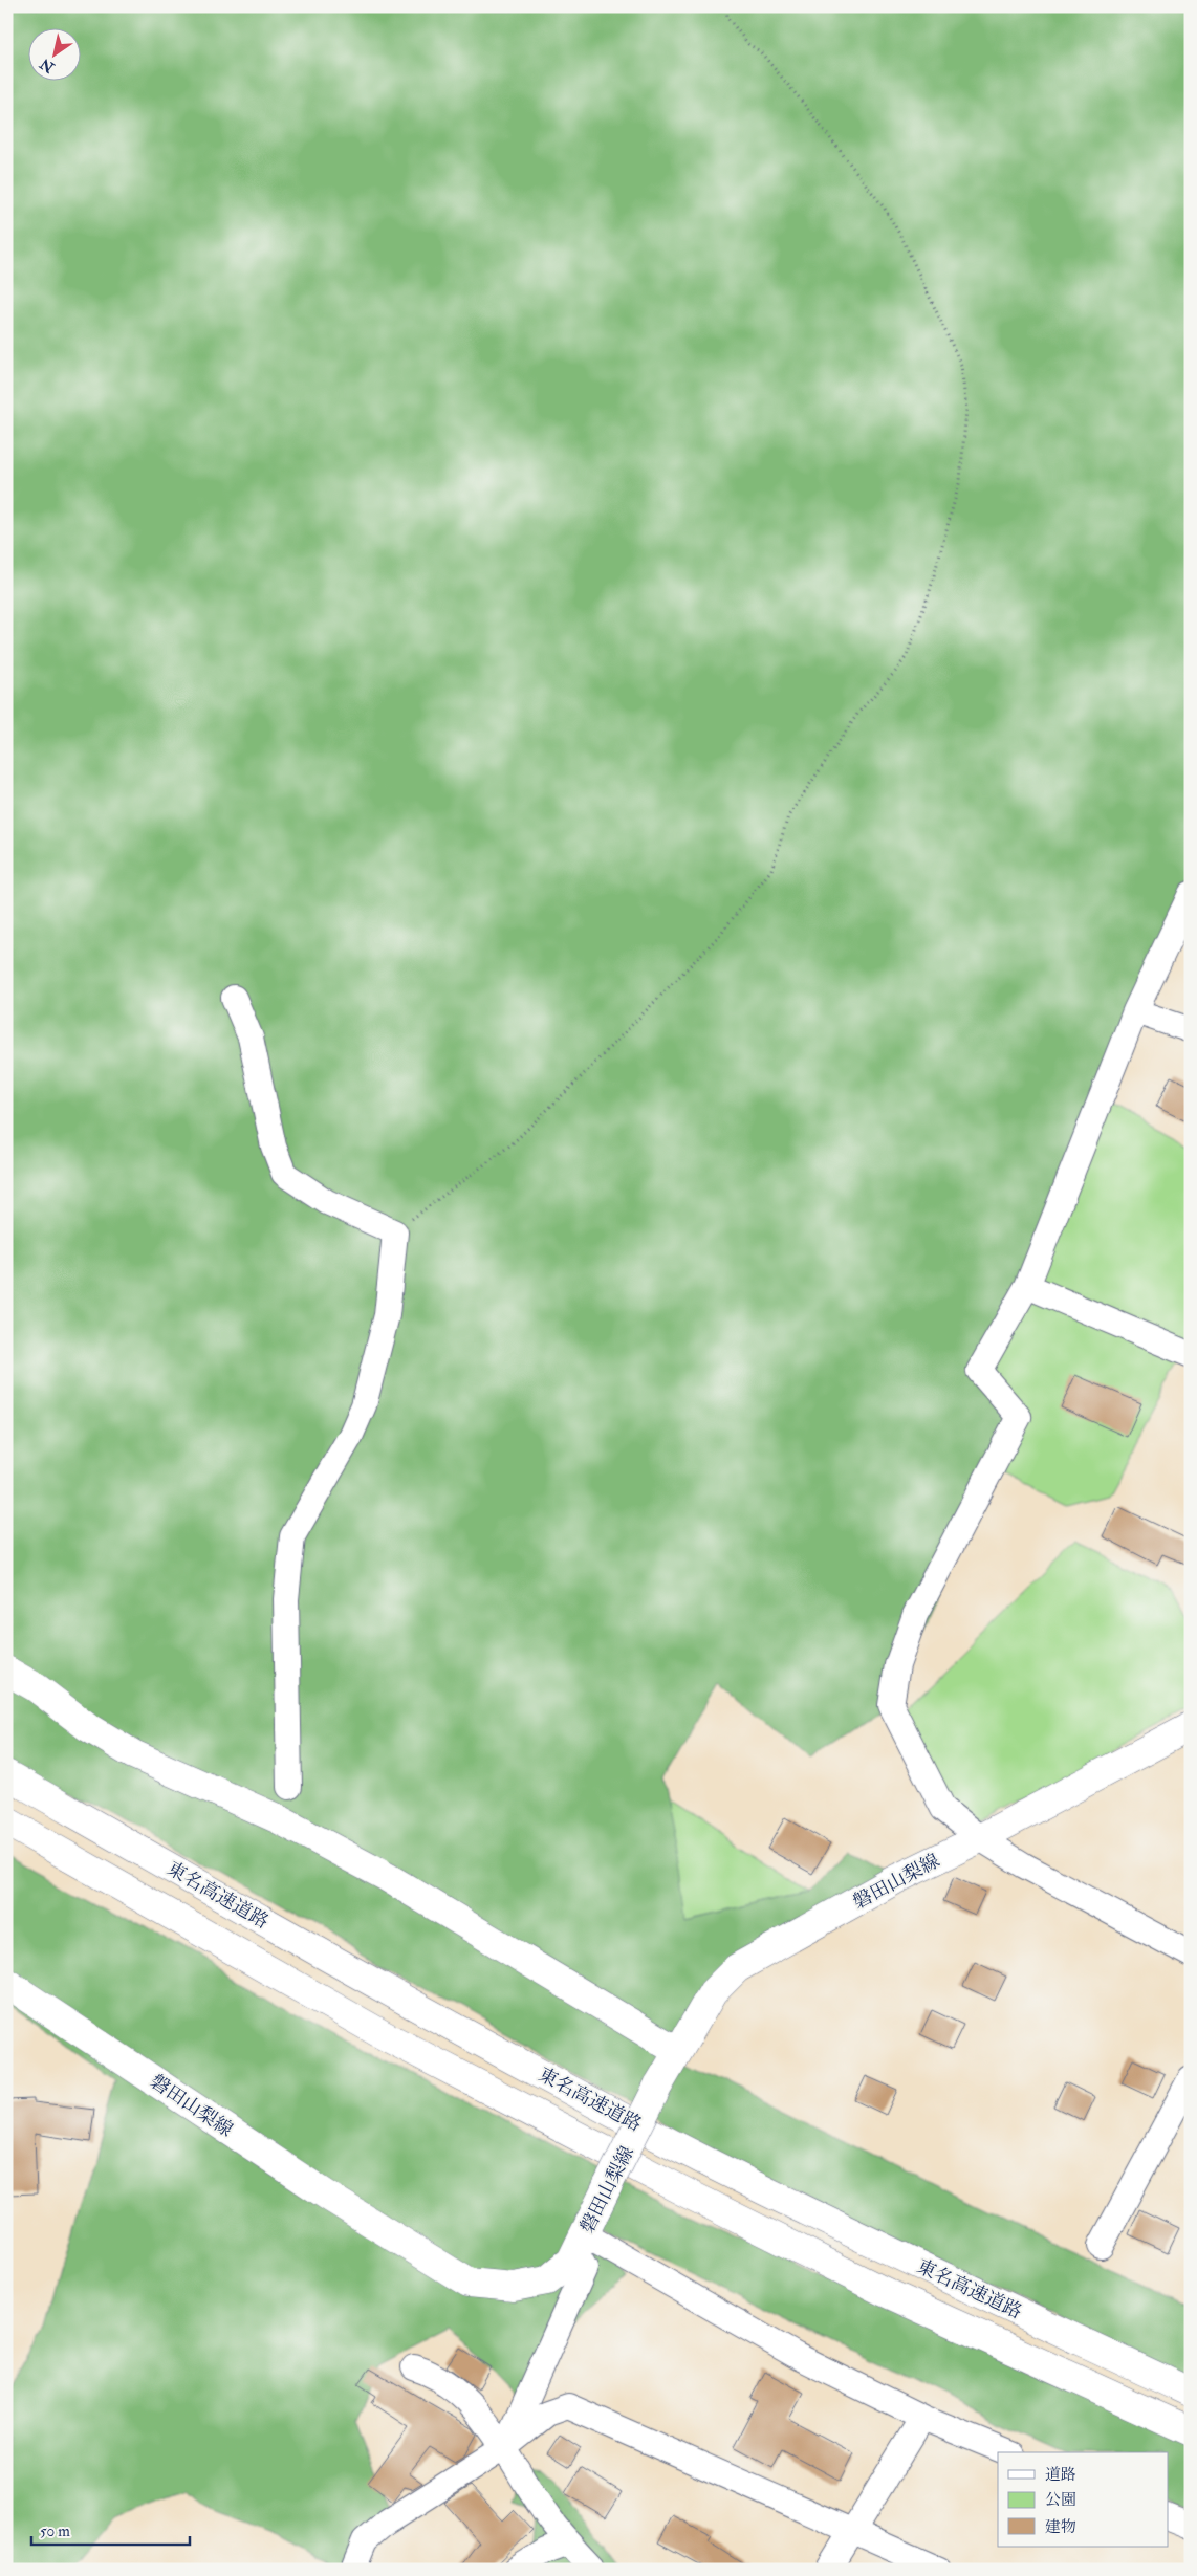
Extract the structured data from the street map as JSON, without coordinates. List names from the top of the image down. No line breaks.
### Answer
{"streets":{"main road":["磐田山梨線","東名高速道路"]},"legend":["道路","公園","建物"],"scale_bar":"50 m","north":"bottom left"}
